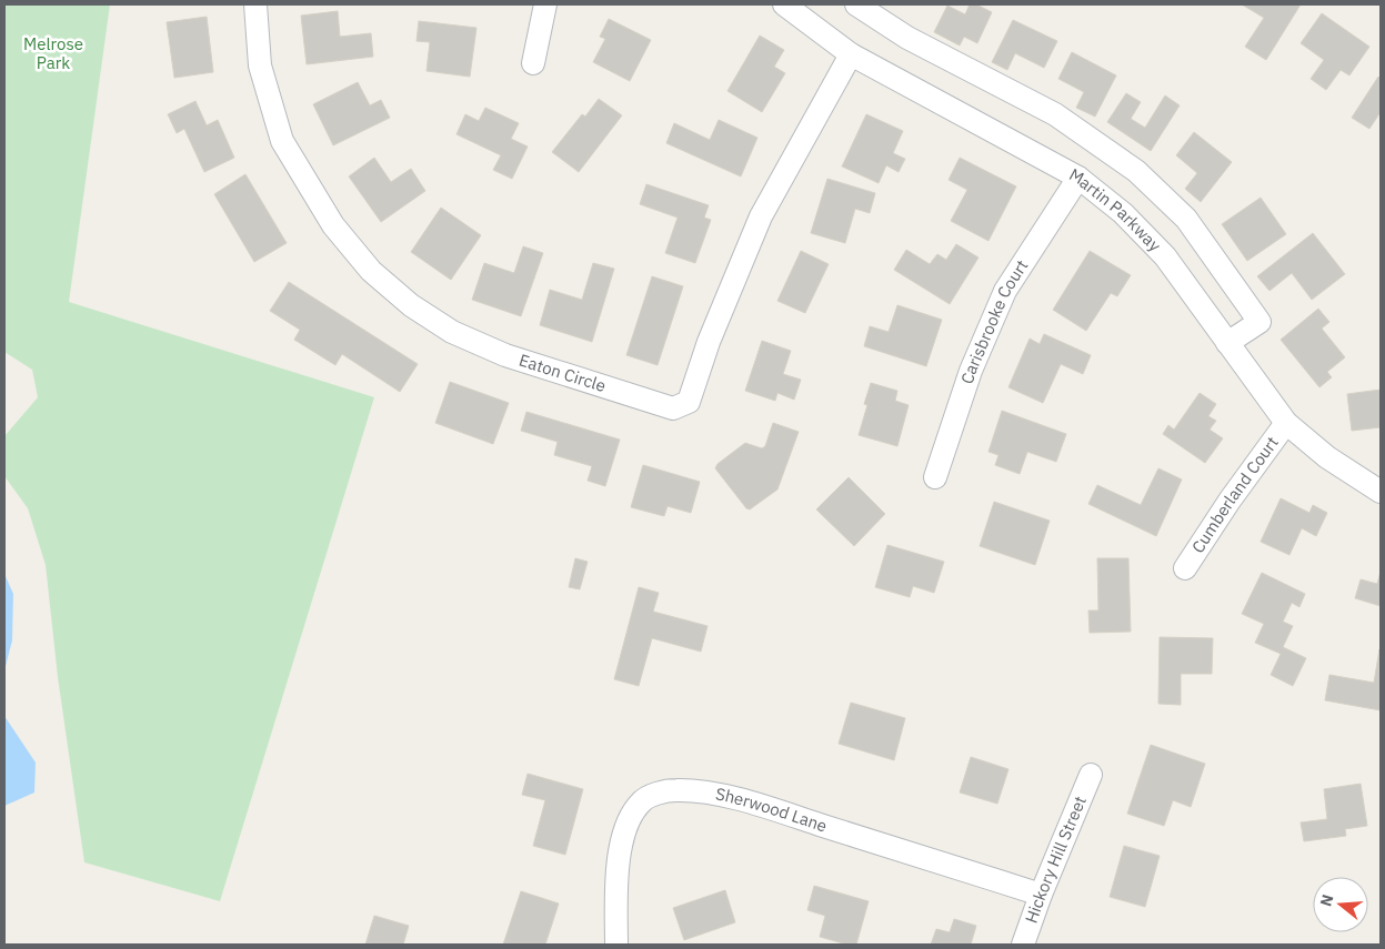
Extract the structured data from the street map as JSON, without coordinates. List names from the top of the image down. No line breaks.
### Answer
{"streets":{"street":["Martin Parkway","Carisbrooke Court","Eaton Circle","Cumberland Court","Sherwood Lane","Hickory Hill Street"]},"crossings":[["Martin Parkway","Carisbrooke Court"],["Martin Parkway","Eaton Circle"],["Martin Parkway","Cumberland Court"],["Sherwood Lane","Hickory Hill Street"]],"parks":["Melrose Park"],"north":"left"}
